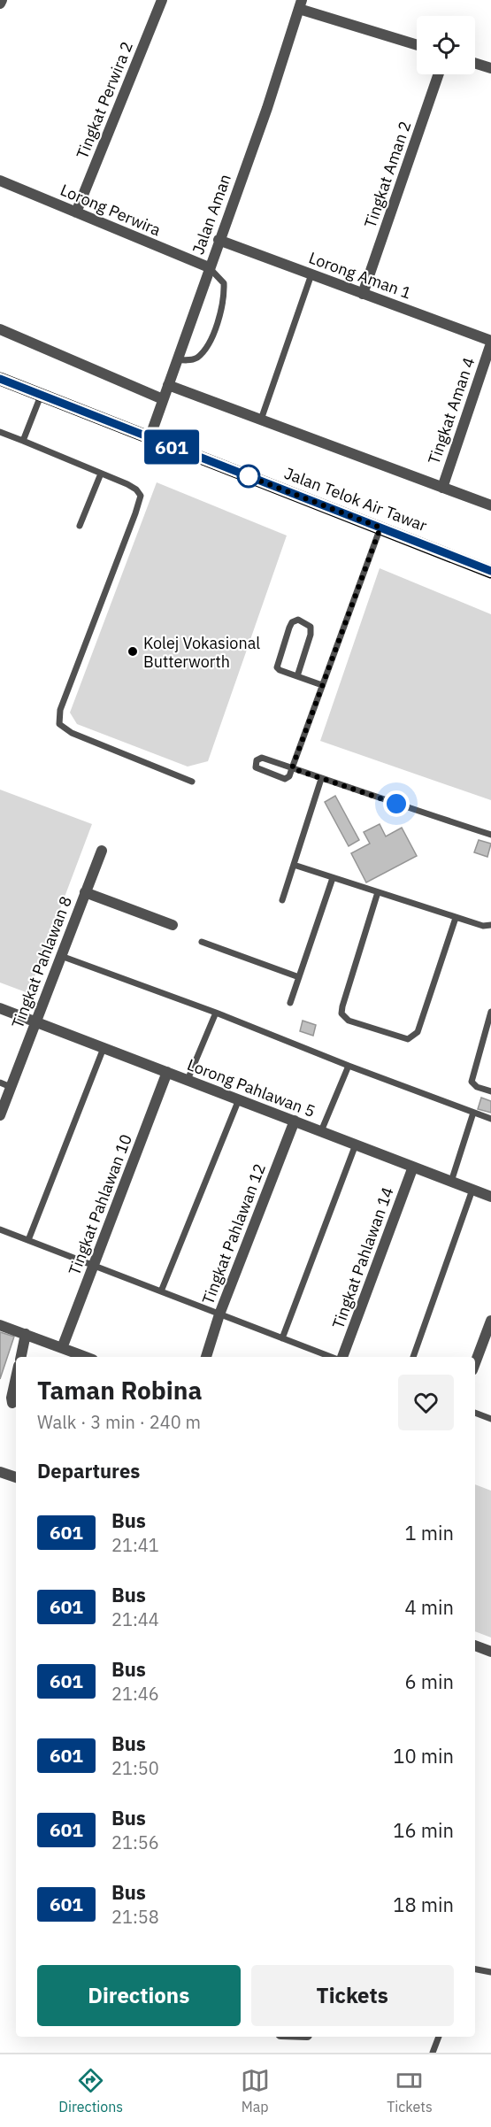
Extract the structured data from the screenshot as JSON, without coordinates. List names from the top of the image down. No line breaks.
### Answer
{"streets":{"main road":["Jalan Telok Air Tawar"],"street":["Tingkat Perwira 2","Tingkat Aman 2","Lorong Perwira","Jalan Aman","Lorong Aman 1","Tingkat Aman 4","Tingkat Pahlawan 8","Lorong Pahlawan 5","Tingkat Pahlawan 10","Tingkat Pahlawan 12","Tingkat Pahlawan 14"]},"crossings":[["Tingkat Perwira 2","Lorong Perwira"],["Tingkat Aman 2","Lorong Aman 1"],["Lorong Perwira","Jalan Aman"],["Jalan Aman","Lorong Aman 1"],["Jalan Aman","Jalan Telok Air Tawar"],["Lorong Aman 1","Tingkat Aman 4"],["Tingkat Pahlawan 8","Lorong Pahlawan 5"],["Lorong Pahlawan 5","Tingkat Pahlawan 10"],["Lorong Pahlawan 5","Tingkat Pahlawan 12"],["Lorong Pahlawan 5","Tingkat Pahlawan 14"]],"places":["Kolej Vokasional Butterworth"],"lines":["bus line 601"],"page":{"on_map":"601","heading":[["Taman Robina","Walk · 3 min · 240 m"],"Departures"],"list":[{"mark":"601","name":"Bus","note":"21:41","value":"1 min"},{"mark":"601","name":"Bus","note":"21:44","value":"4 min"},{"mark":"601","name":"Bus","note":"21:46","value":"6 min"},{"mark":"601","name":"Bus","note":"21:50","value":"10 min"},{"mark":"601","name":"Bus","note":"21:56","value":"16 min"},{"mark":"601","name":"Bus","note":"21:58","value":"18 min"}],"buttons":["Directions","Tickets"],"tabs":["Directions","Map","Tickets"]}}
